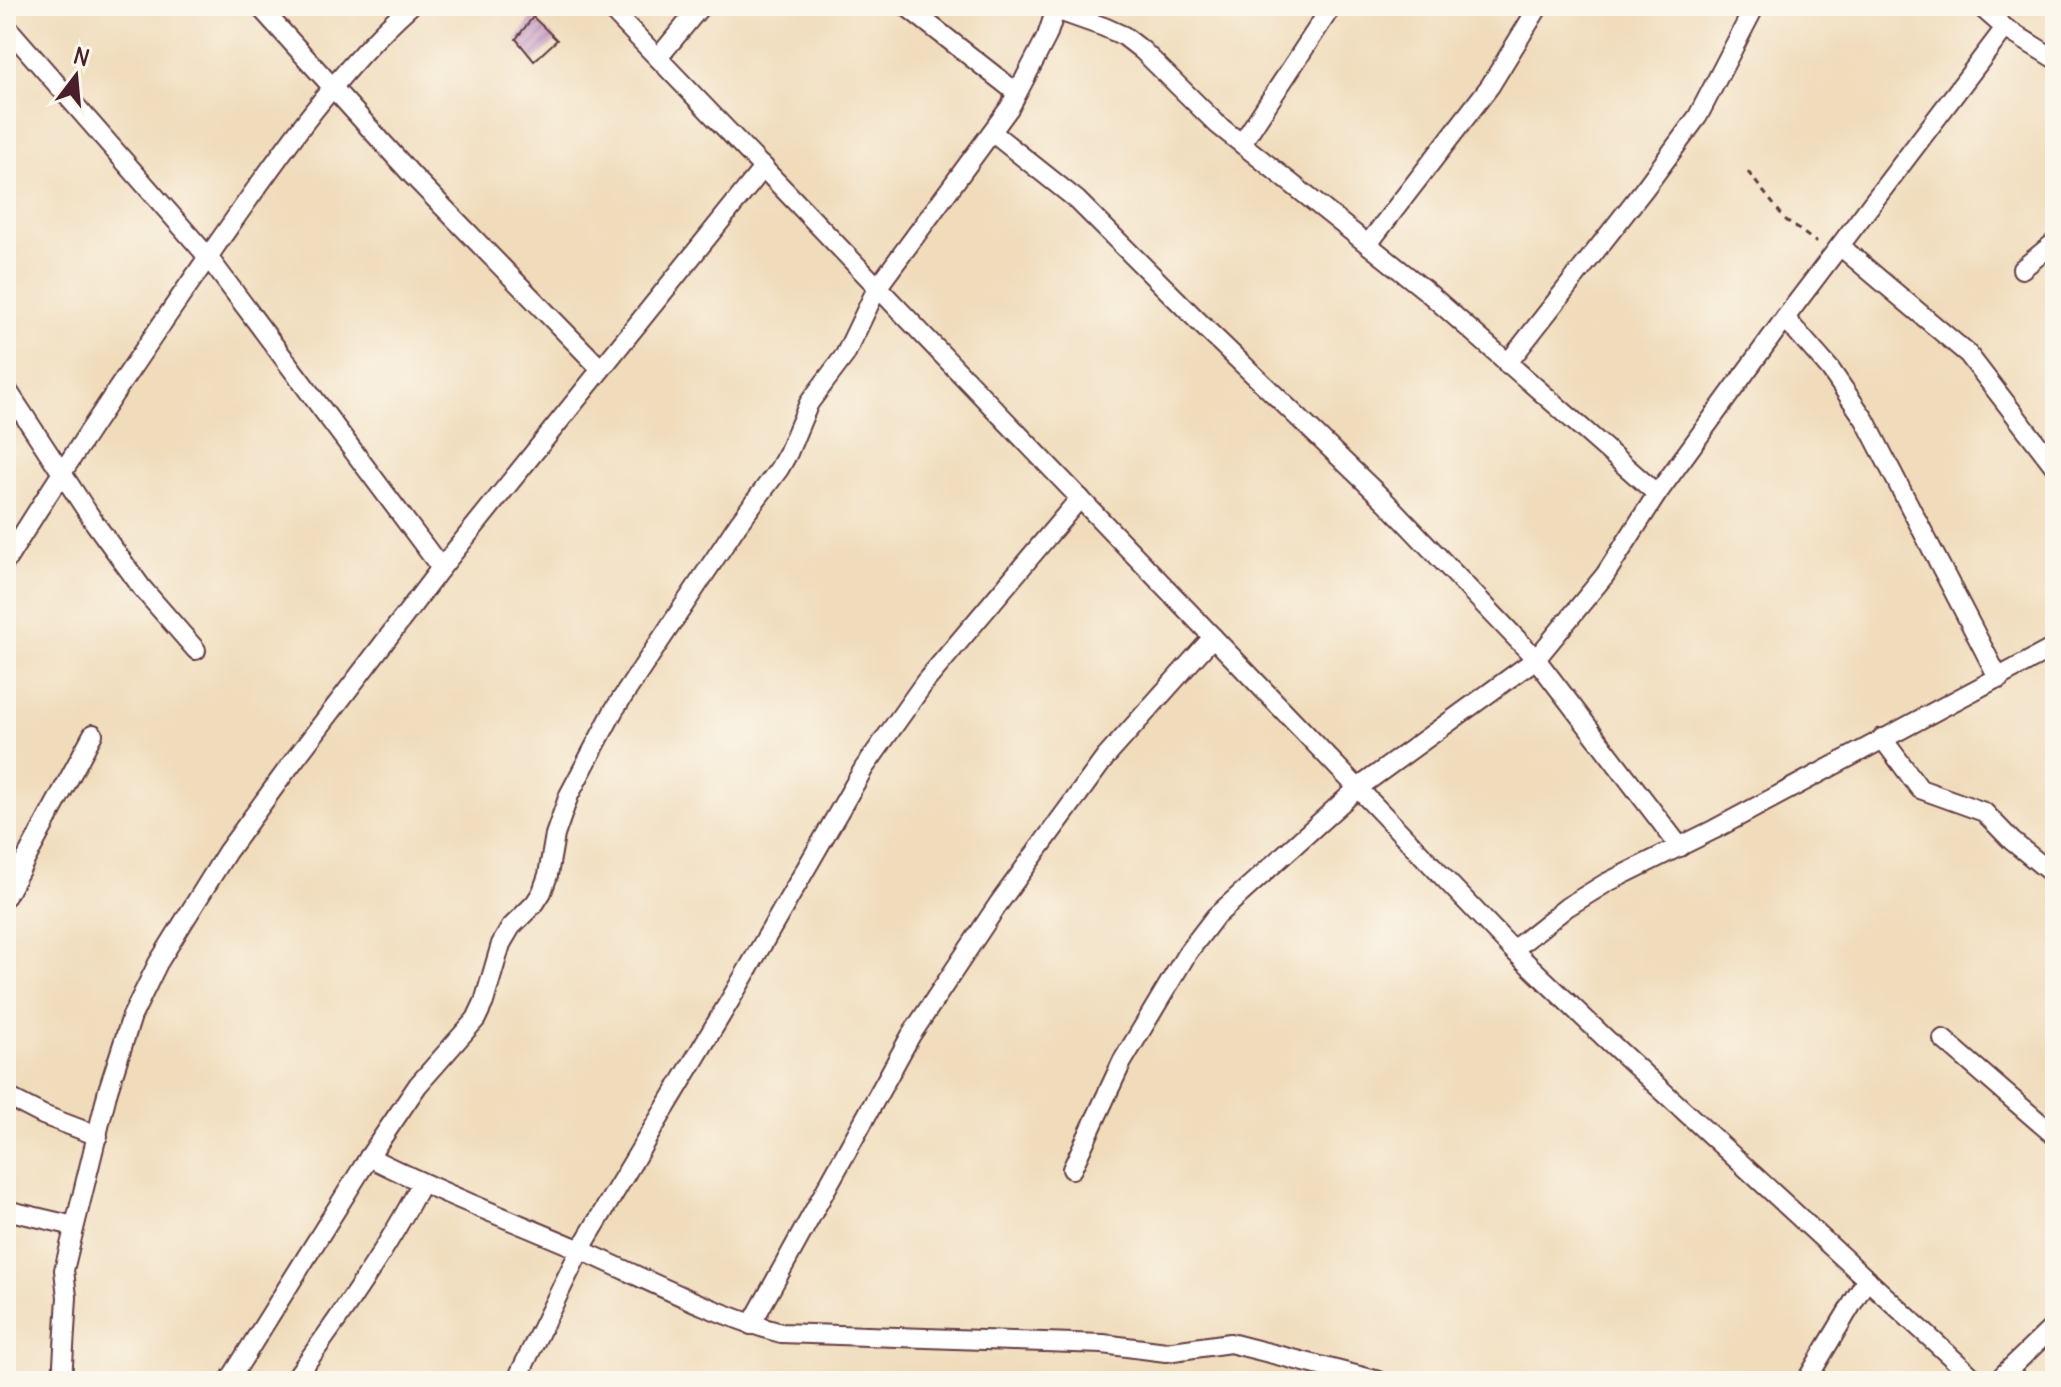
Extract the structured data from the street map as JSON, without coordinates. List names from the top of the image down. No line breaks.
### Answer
{"north":"top"}
